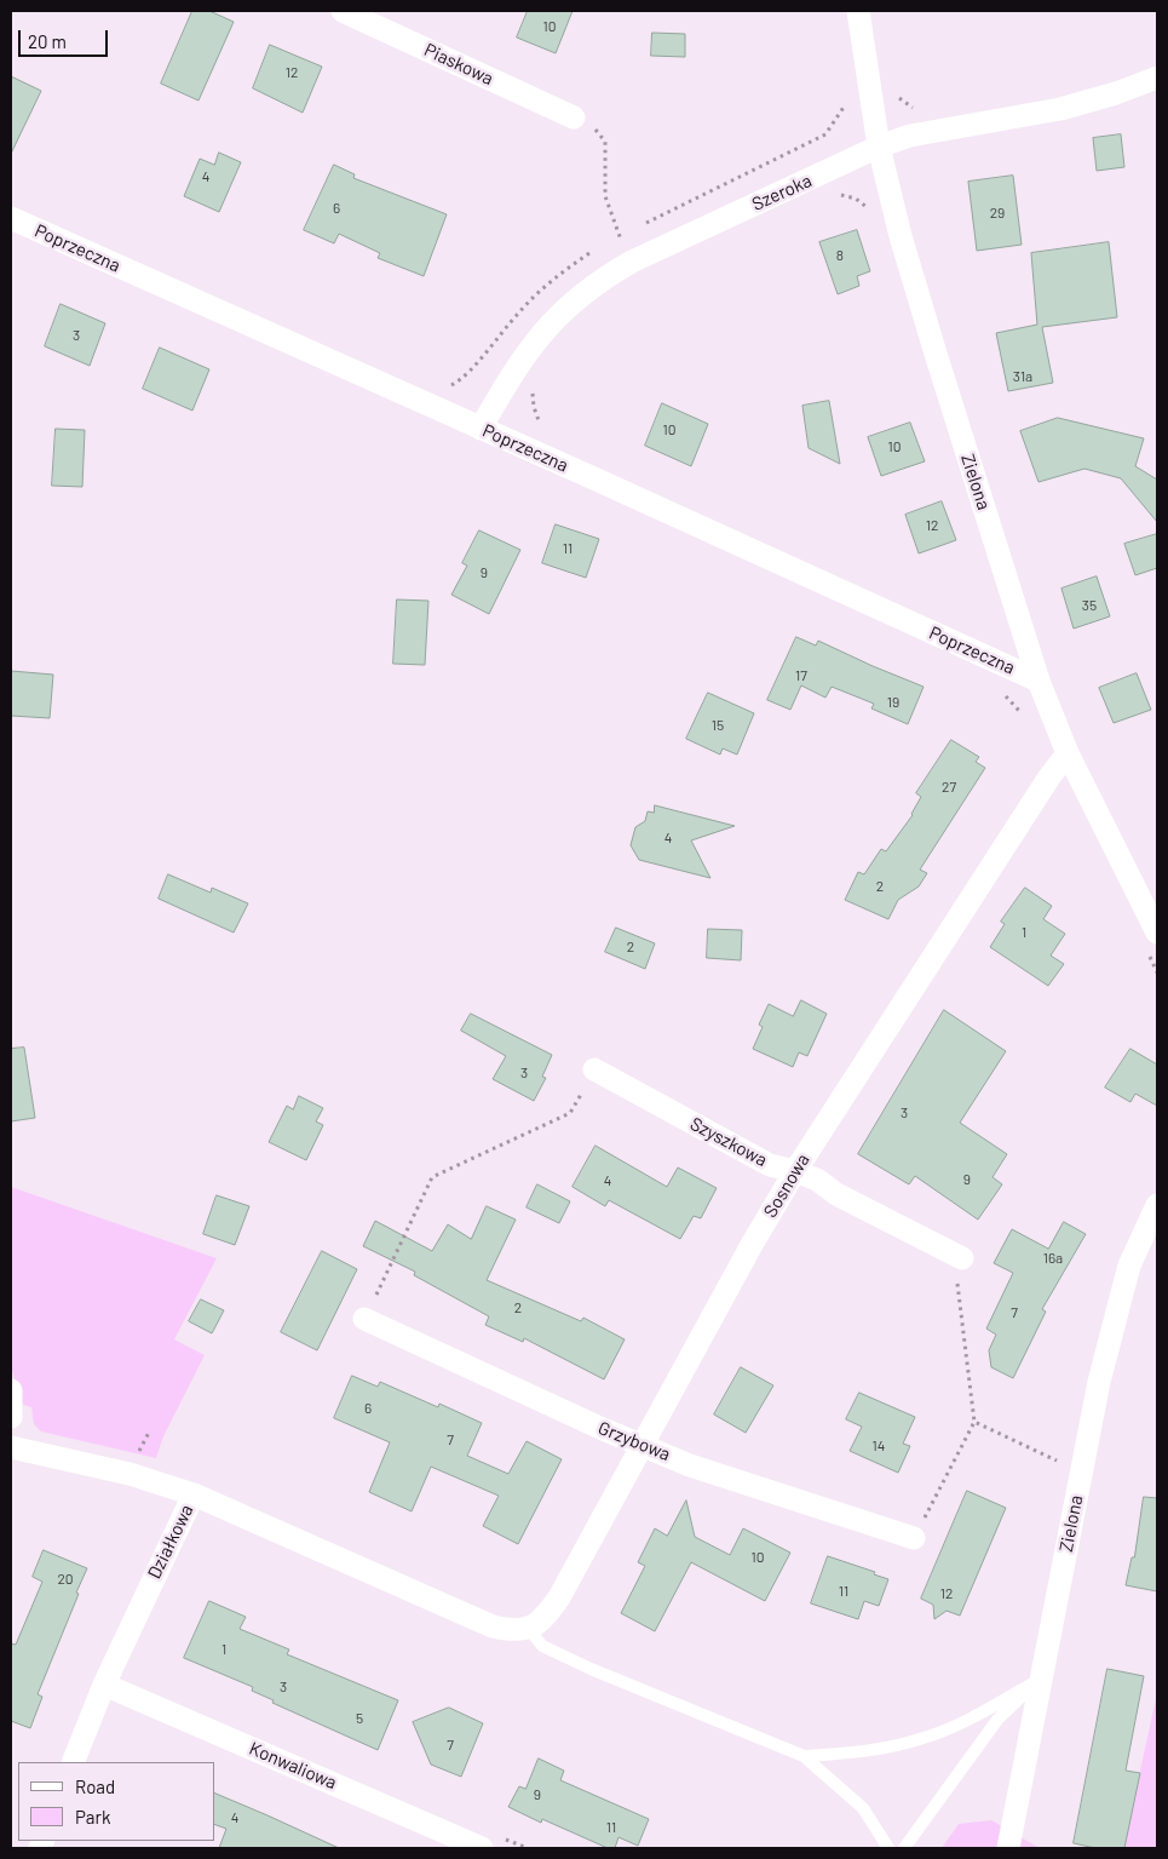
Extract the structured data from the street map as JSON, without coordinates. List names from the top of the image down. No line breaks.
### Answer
{"streets":{"street":["Piaskowa","Szeroka","Poprzeczna","Zielona","Szyszkowa","Sosnowa","Grzybowa","Działkowa","Konwaliowa"]},"crossings":[["Szeroka","Poprzeczna"],["Szeroka","Zielona"],["Poprzeczna","Zielona"],["Zielona","Sosnowa"],["Szyszkowa","Sosnowa"],["Sosnowa","Grzybowa"],["Działkowa","Konwaliowa"]],"house_numbers":["10","12","4","6","29","8","3","31a","10","10","12","11","9","35","17","19","15","27","4","2","1","2","3","3","9","4","16a","2","7","6","7","14","10","20","11","12","1","3","5","7","9","4","11"],"legend":["Road","Park"],"scale_bar":"20 m"}
